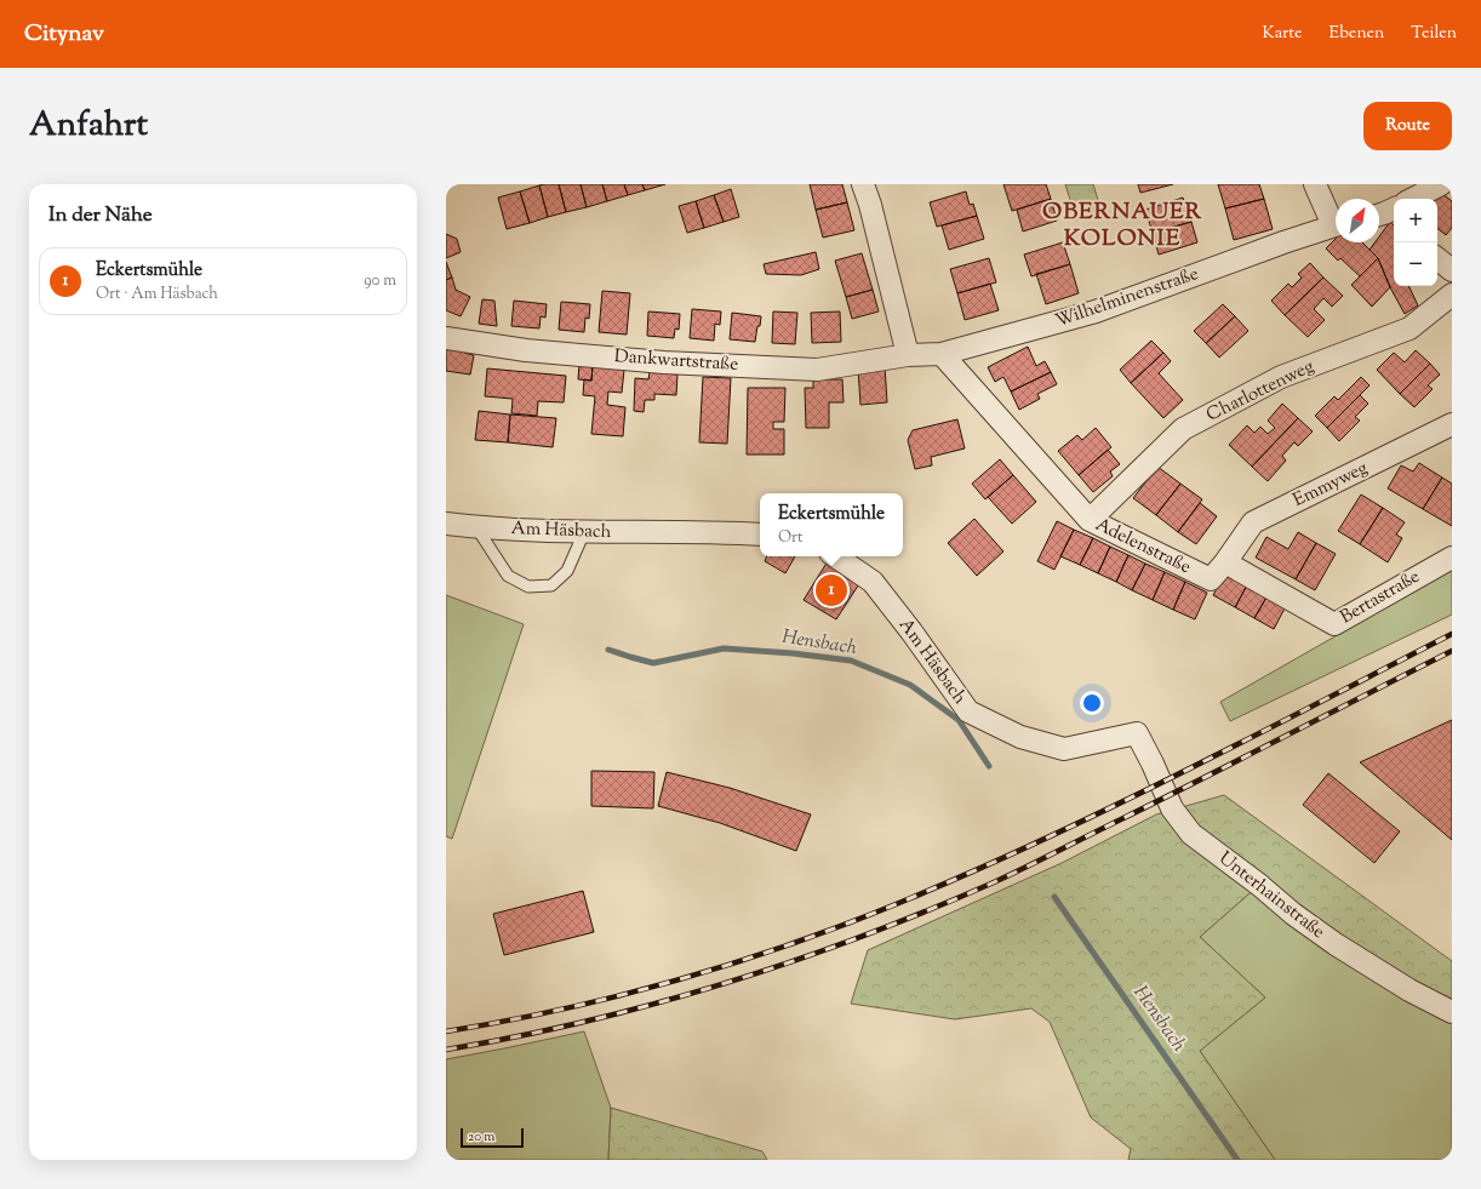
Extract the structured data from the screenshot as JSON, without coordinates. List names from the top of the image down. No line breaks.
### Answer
{"streets":{"street":["Wilhelminenstraße","Dankwartstraße","Charlottenweg","Emmyweg","Am Häsbach","Adelenstraße","Bertastraße","Unterhainstraße"]},"crossings":[["Wilhelminenstraße","Dankwartstraße"],["Wilhelminenstraße","Adelenstraße"],["Charlottenweg","Adelenstraße"],["Emmyweg","Adelenstraße"],["Emmyweg","Bertastraße"],["Am Häsbach","Unterhainstraße"],["Adelenstraße","Bertastraße"]],"districts":["OBERNAUER KOLONIE"],"water":["Hensbach"],"scale_bar":"20 m","north":"top right","page":{"header":"Citynav","nav":["Karte","Ebenen","Teilen"],"title":"Anfahrt","buttons":"Route","heading":"In der Nähe","map_buttons":["+","−"],"list":[{"mark":"1","name":"Eckertsmühle","note":"Ort · Am Häsbach","value":"90 m"}],"popup":["Eckertsmühle","Ort"],"pins":"1","scale":"20 m"}}
